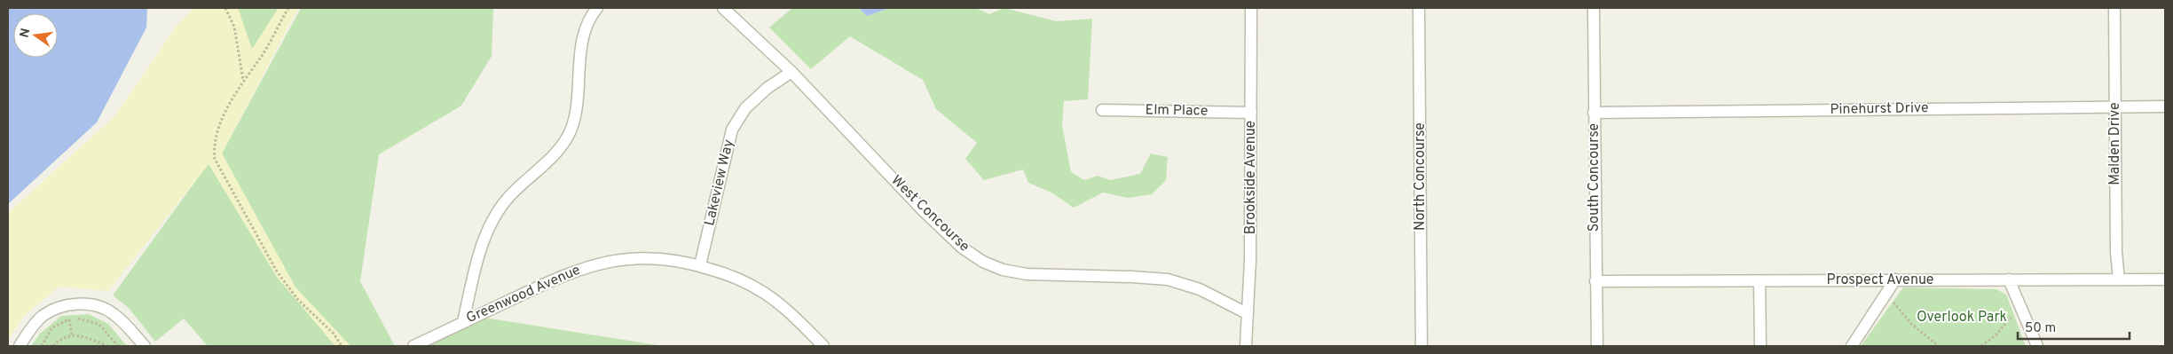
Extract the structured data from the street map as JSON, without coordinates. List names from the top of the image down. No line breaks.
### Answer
{"streets":{"street":["Pinehurst Drive","Elm Place","Malden Drive","North Concourse","Brookside Avenue","South Concourse","Lakeview Way","West Concourse","Prospect Avenue","Greenwood Avenue"]},"crossings":[["Pinehurst Drive","Malden Drive"],["Pinehurst Drive","South Concourse"],["Elm Place","Brookside Avenue"],["Malden Drive","Prospect Avenue"],["Brookside Avenue","West Concourse"],["South Concourse","Prospect Avenue"],["Lakeview Way","West Concourse"],["Lakeview Way","Greenwood Avenue"]],"parks":["Overlook Park"],"scale_bar":"50 m","north":"left"}
